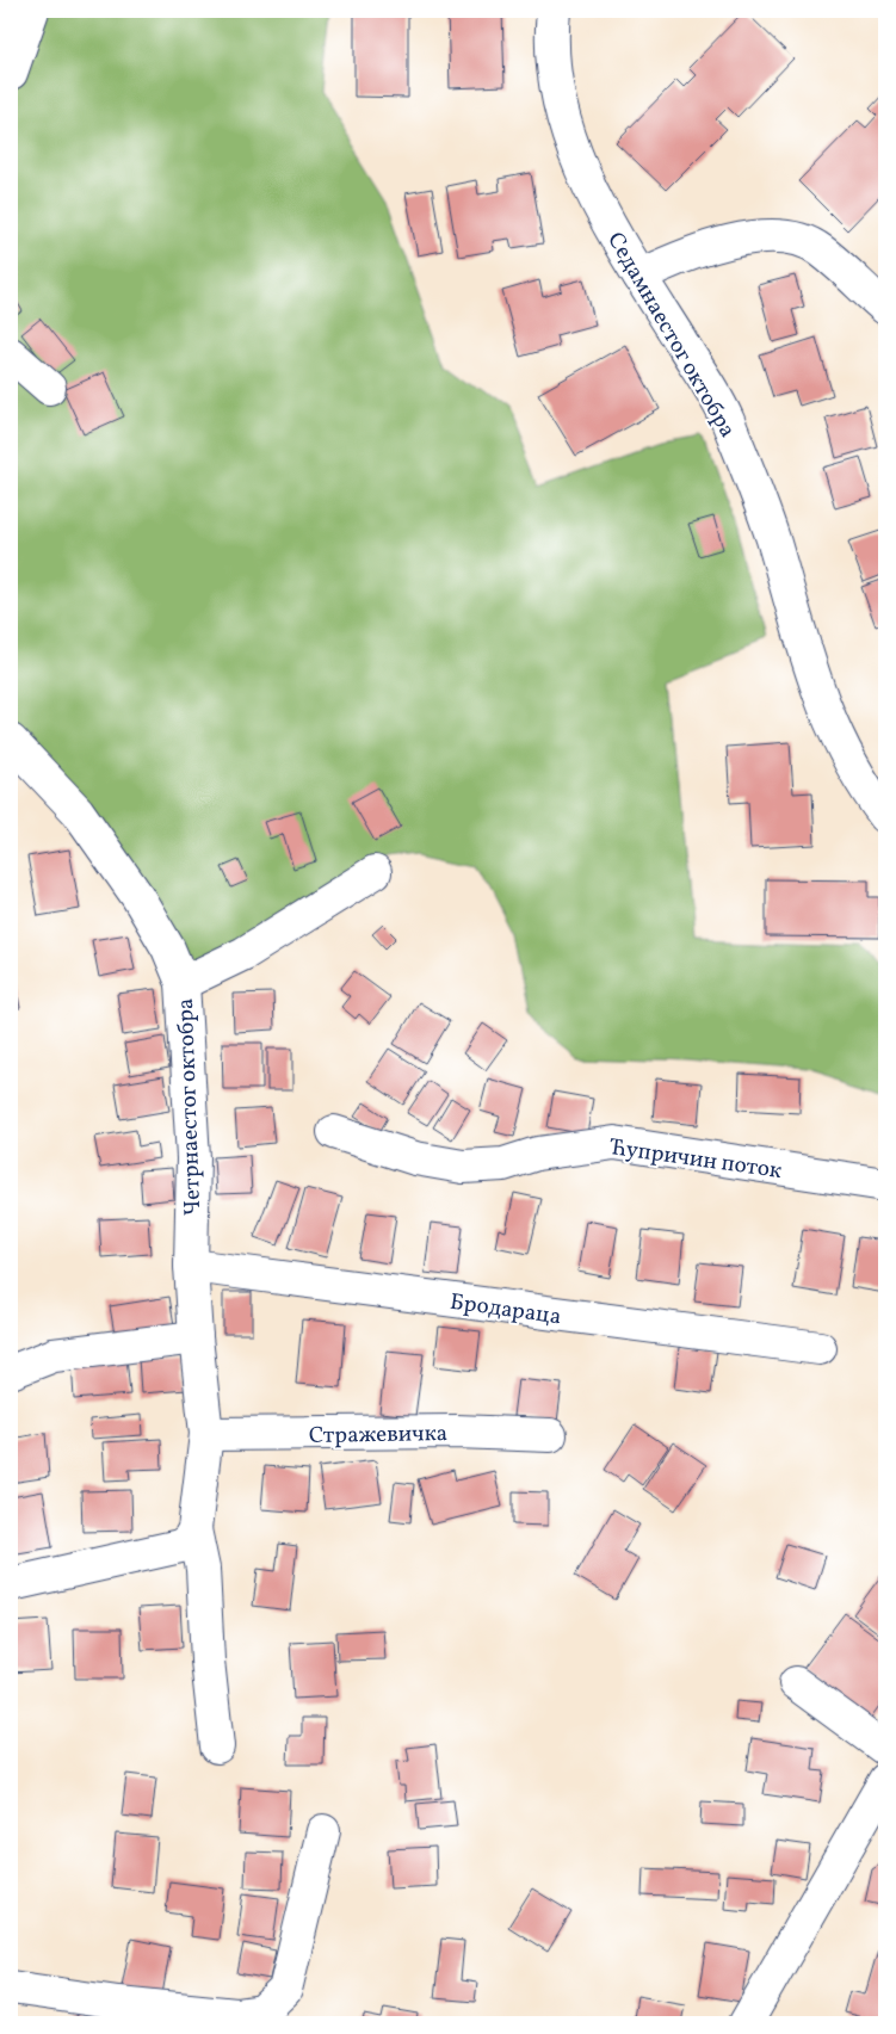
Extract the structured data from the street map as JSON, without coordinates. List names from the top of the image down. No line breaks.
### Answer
{"streets":{"street":["Седамнаестог октобра","Четрнаестог октобра","Ћупричин поток","Бродараца","Стражевичка"]},"crossings":[["Четрнаестог октобра","Бродараца"],["Четрнаестог октобра","Стражевичка"]]}
